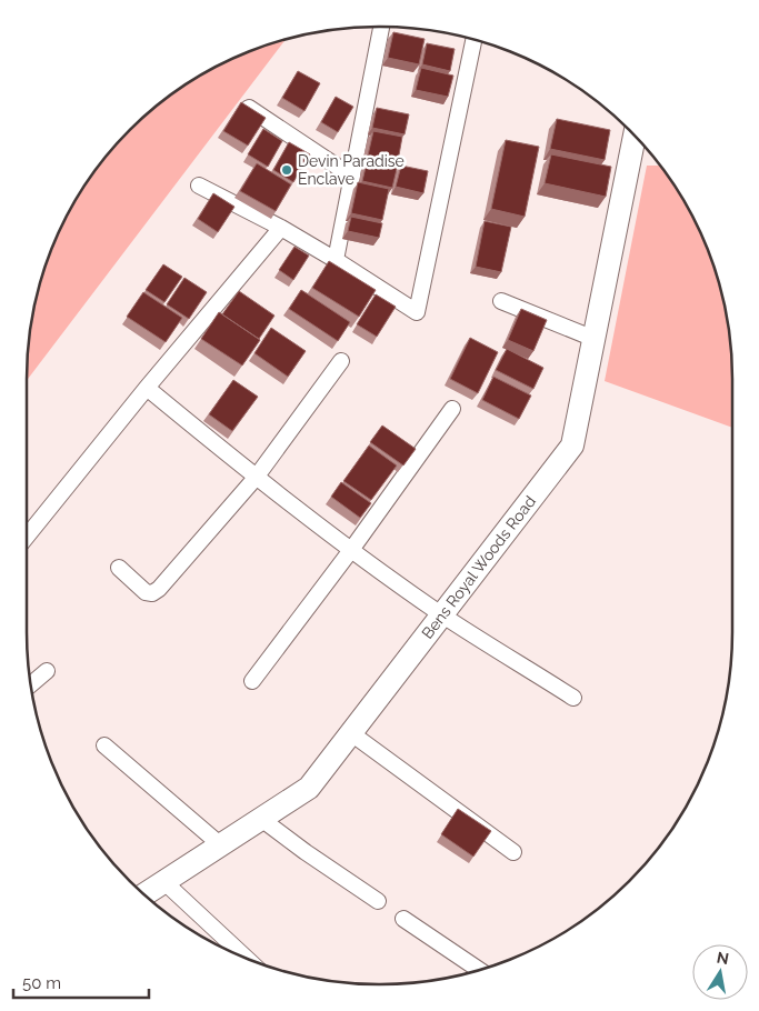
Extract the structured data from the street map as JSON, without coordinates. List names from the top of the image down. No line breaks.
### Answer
{"streets":{"street":["Bens Royal Woods Road"]},"places":["Devin Paradise Enclave"],"scale_bar":"50 m","north":"top"}
